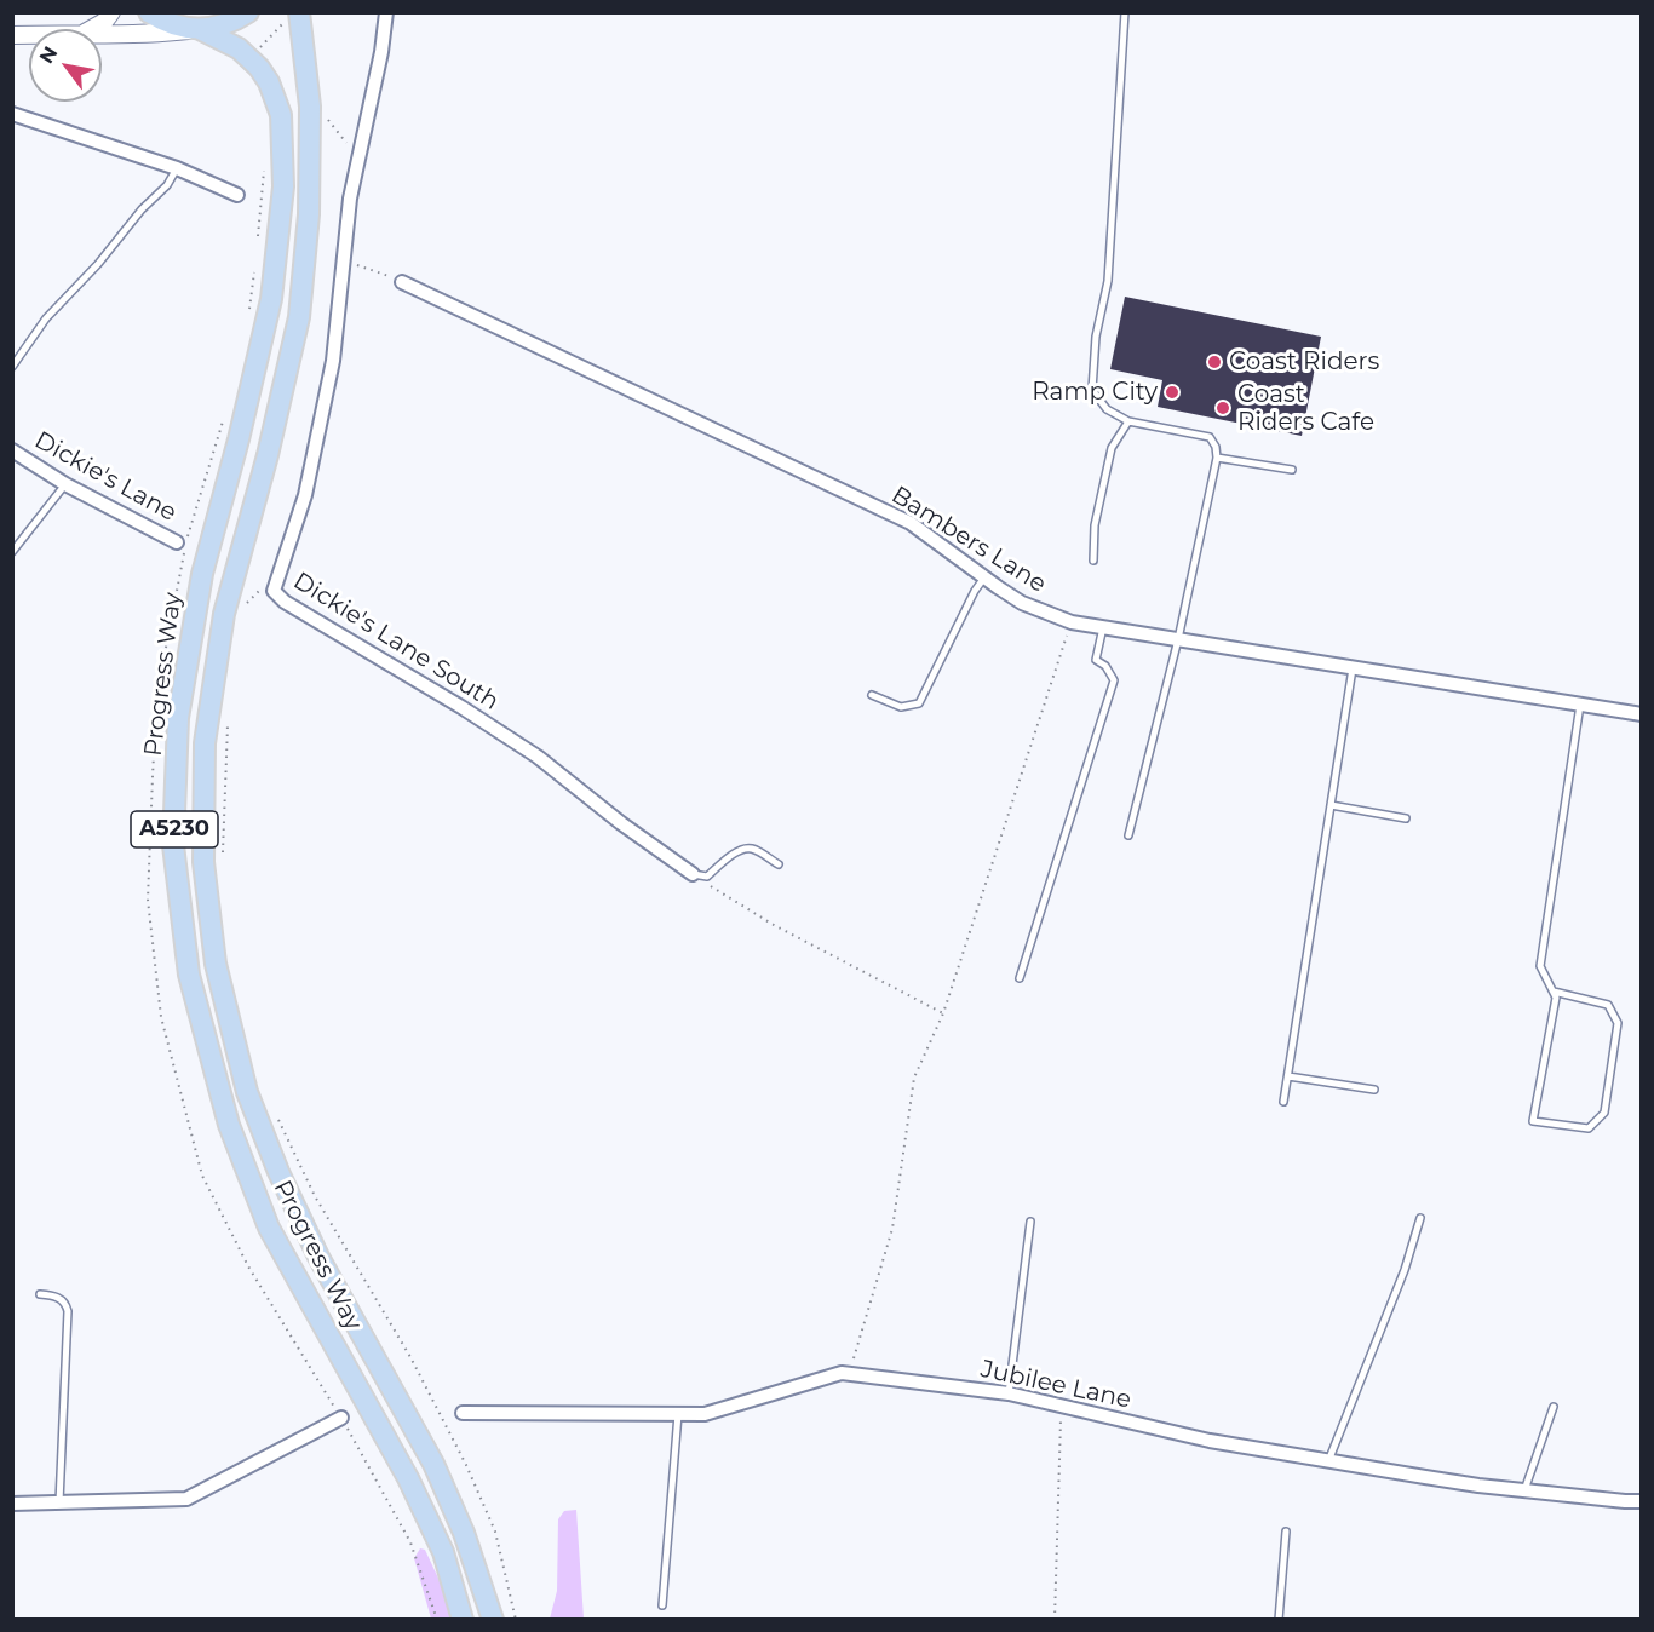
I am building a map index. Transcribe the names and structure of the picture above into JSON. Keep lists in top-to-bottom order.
{
  "streets": {
    "main road": ["Progress Way", "A5230"],
    "street": [
      "Dickie's Lane",
      "Bambers Lane",
      "Dickie's Lane South",
      "Jubilee Lane"
    ]
  },
  "crossings": [
    ["Progress Way", "A5230"]
  ],
  "places": ["Coast Riders", "Ramp City", "Coast Riders Cafe"],
  "north": "top left"
}
